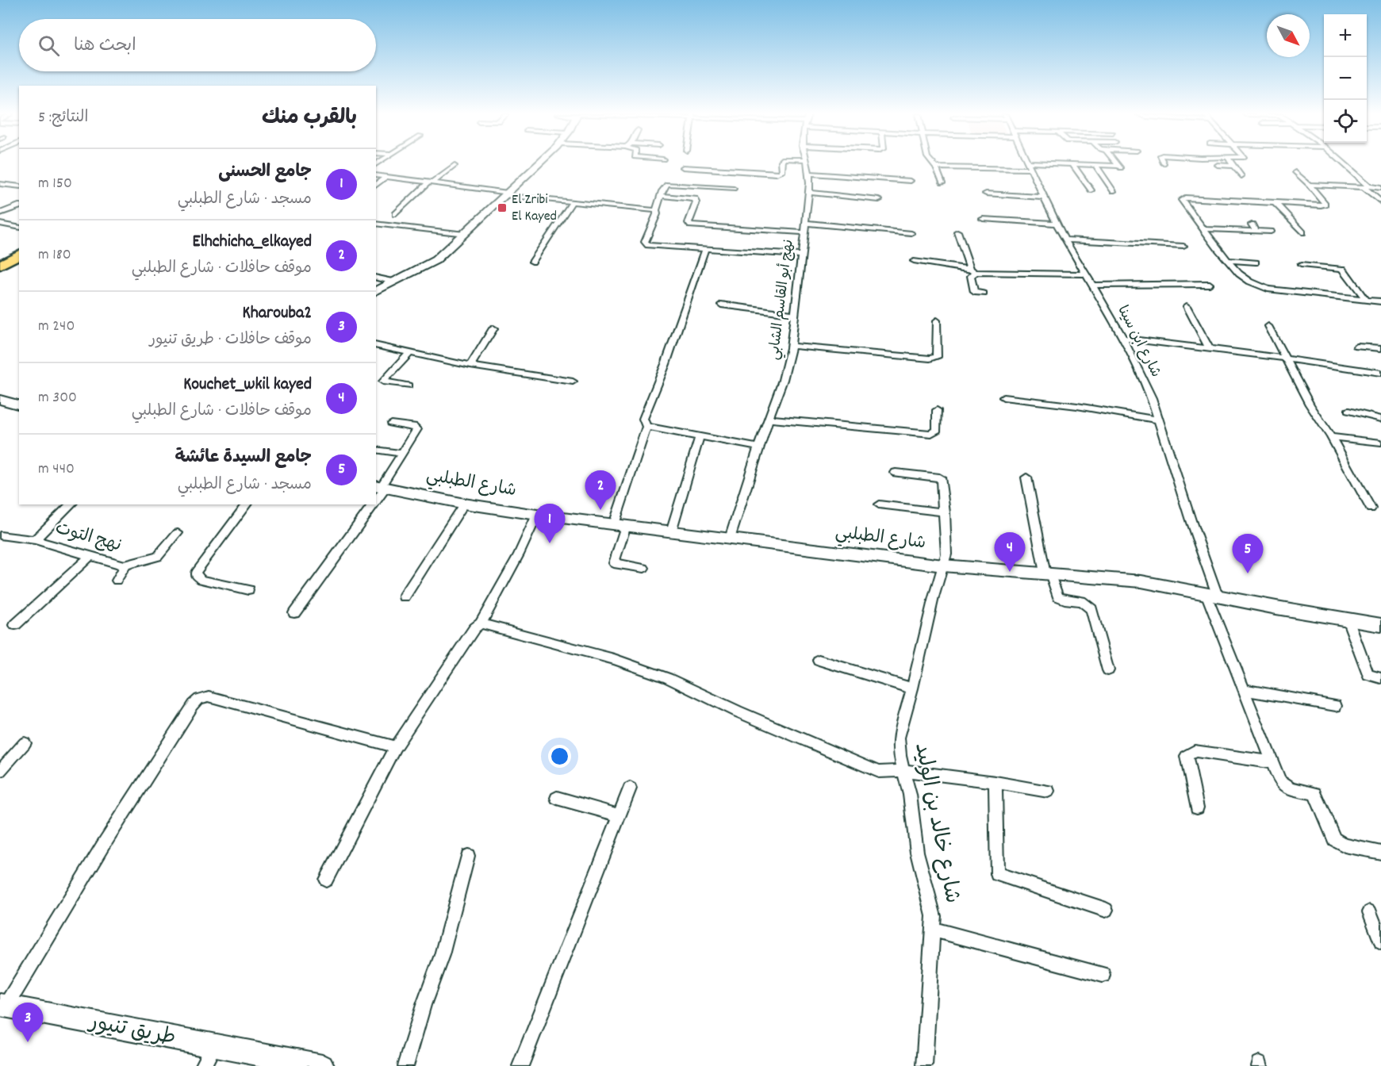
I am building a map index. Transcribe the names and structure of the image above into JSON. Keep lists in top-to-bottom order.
{
  "streets": {
    "street": [
      "نهج أبو القاسم الشابي",
      "شارع ابن سينا",
      "شارع الطبلبي",
      "نهج التوت",
      "شارع خالد بن الوليد",
      "طريق تنيور"
    ]
  },
  "crossings": [
    ["نهج أبو القاسم الشابي", "شارع الطبلبي"],
    ["شارع ابن سينا", "شارع الطبلبي"],
    ["شارع الطبلبي", "شارع خالد بن الوليد"]
  ],
  "places": {
    "transit": ["El Zribi El Kayed"]
  },
  "north": "bottom right",
  "page": {
    "map_buttons": ["+", "−"],
    "search": "ابحث هنا",
    "heading": ["بالقرب منك", "النتائج: 5"],
    "list": [
      {
        "mark": "1",
        "name": "جامع الحسنى",
        "note": "مسجد · شارع الطبلبي",
        "value": "150 m"
      },
      {
        "mark": "2",
        "name": "Elhchicha_elkayed",
        "note": "موقف حافلات · شارع الطبلبي",
        "value": "180 m"
      },
      {
        "mark": "3",
        "name": "Kharouba2",
        "note": "موقف حافلات · طريق تنيور",
        "value": "240 m"
      },
      {
        "mark": "4",
        "name": "Kouchet_wkil kayed",
        "note": "موقف حافلات · شارع الطبلبي",
        "value": "300 m"
      },
      {
        "mark": "5",
        "name": "جامع السيدة عائشة",
        "note": "مسجد · شارع الطبلبي",
        "value": "440 m"
      }
    ],
    "pins": [
      "2",
      "1",
      "4",
      "5",
      "3"
    ]
  }
}
